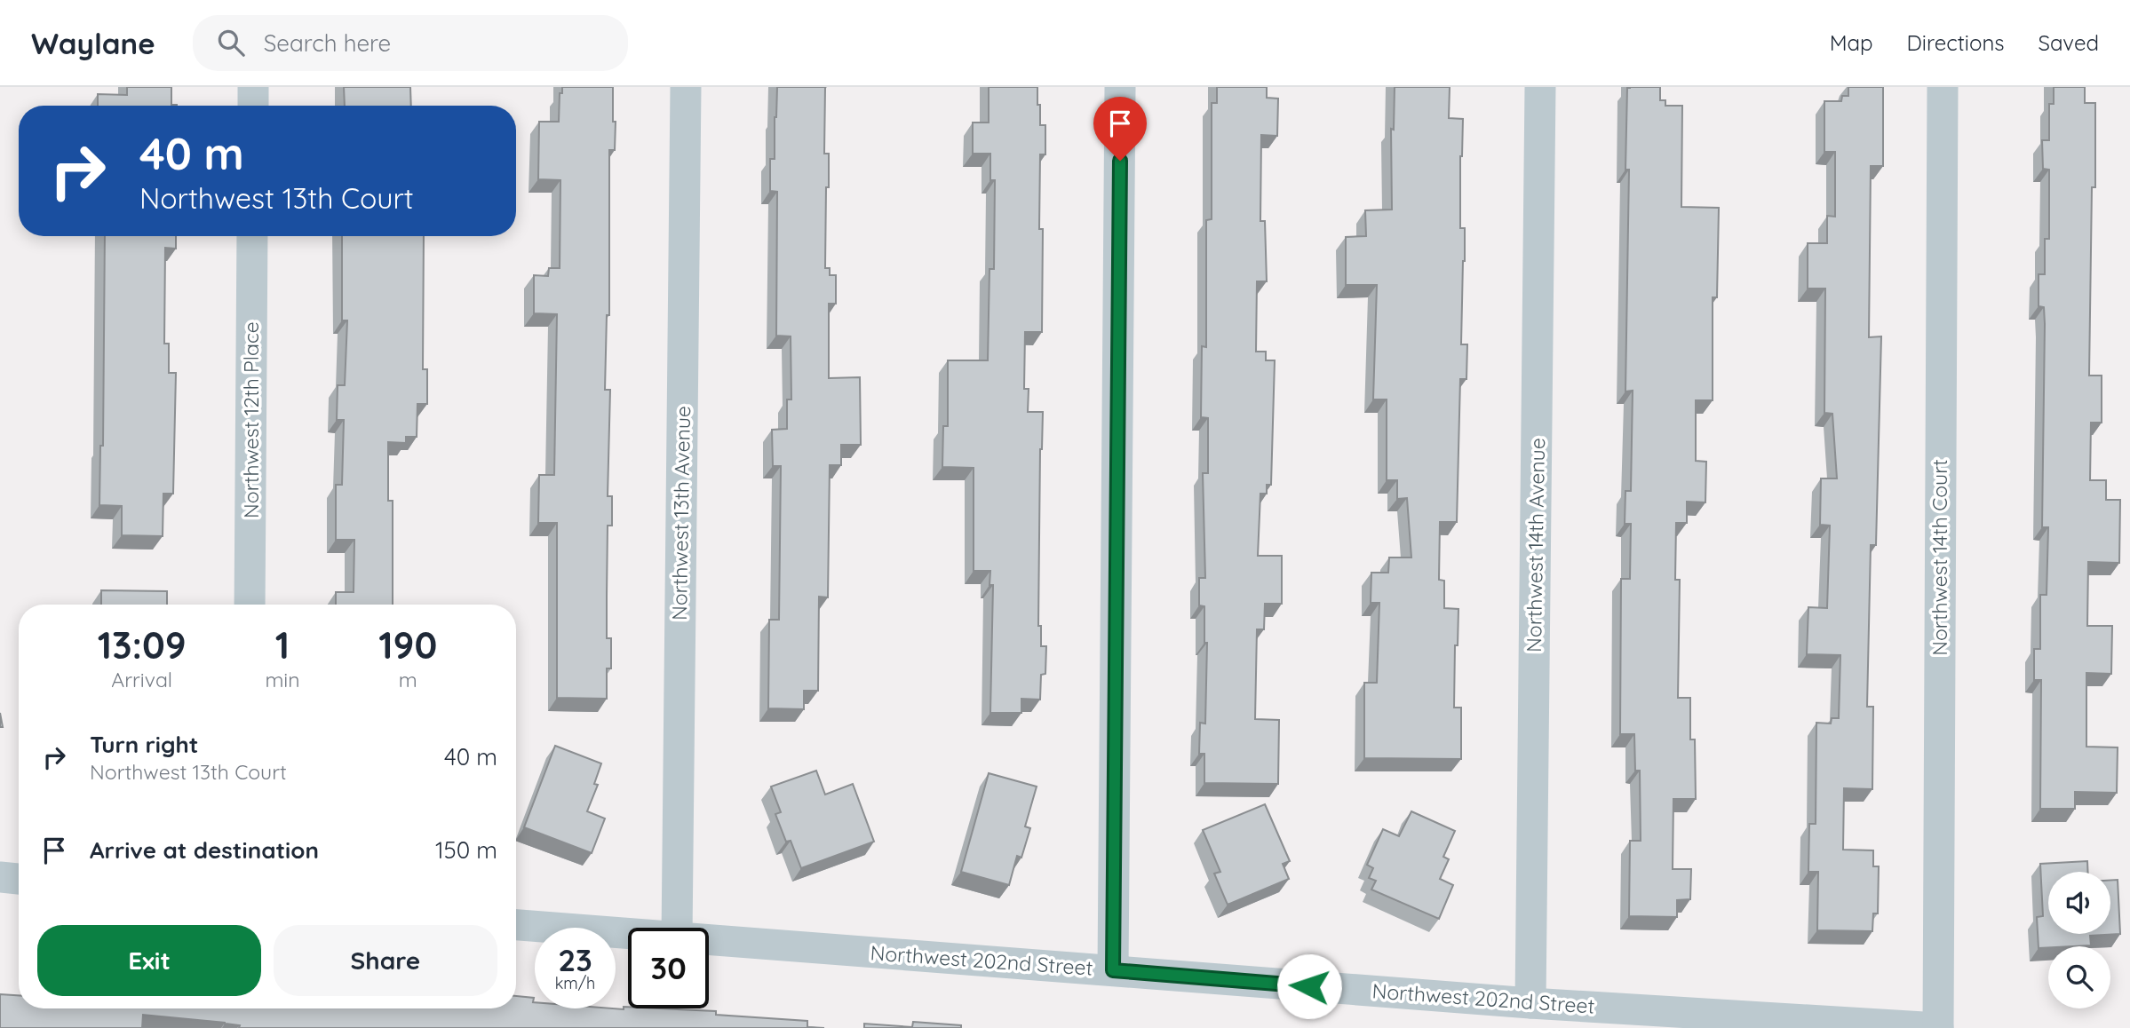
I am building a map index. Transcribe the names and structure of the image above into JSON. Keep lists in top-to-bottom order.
{
  "streets": {
    "street": [
      "Northwest 12th Place",
      "Northwest 13th Avenue",
      "Northwest 14th Avenue",
      "Northwest 14th Court",
      "Northwest 202nd Street"
    ]
  },
  "crossings": [
    ["Northwest 14th Avenue", "Northwest 202nd Street"],
    ["Northwest 14th Court", "Northwest 202nd Street"]
  ],
  "page": {
    "header": "Waylane",
    "search": "Search here",
    "nav": ["Map", "Directions", "Saved"],
    "turn": ["40 m", "Northwest 13th Court"],
    "eta": [
      "13:09",
      "Arrival",
      "1",
      "min",
      "190",
      "m"
    ],
    "list": [
      {
        "name": "Turn right",
        "note": "Northwest 13th Court",
        "value": "40 m"
      },
      {
        "name": "Arrive at destination",
        "value": "150 m"
      }
    ],
    "buttons": ["Exit", "Share"],
    "speed": "23 km/h",
    "limit": "30"
  }
}
